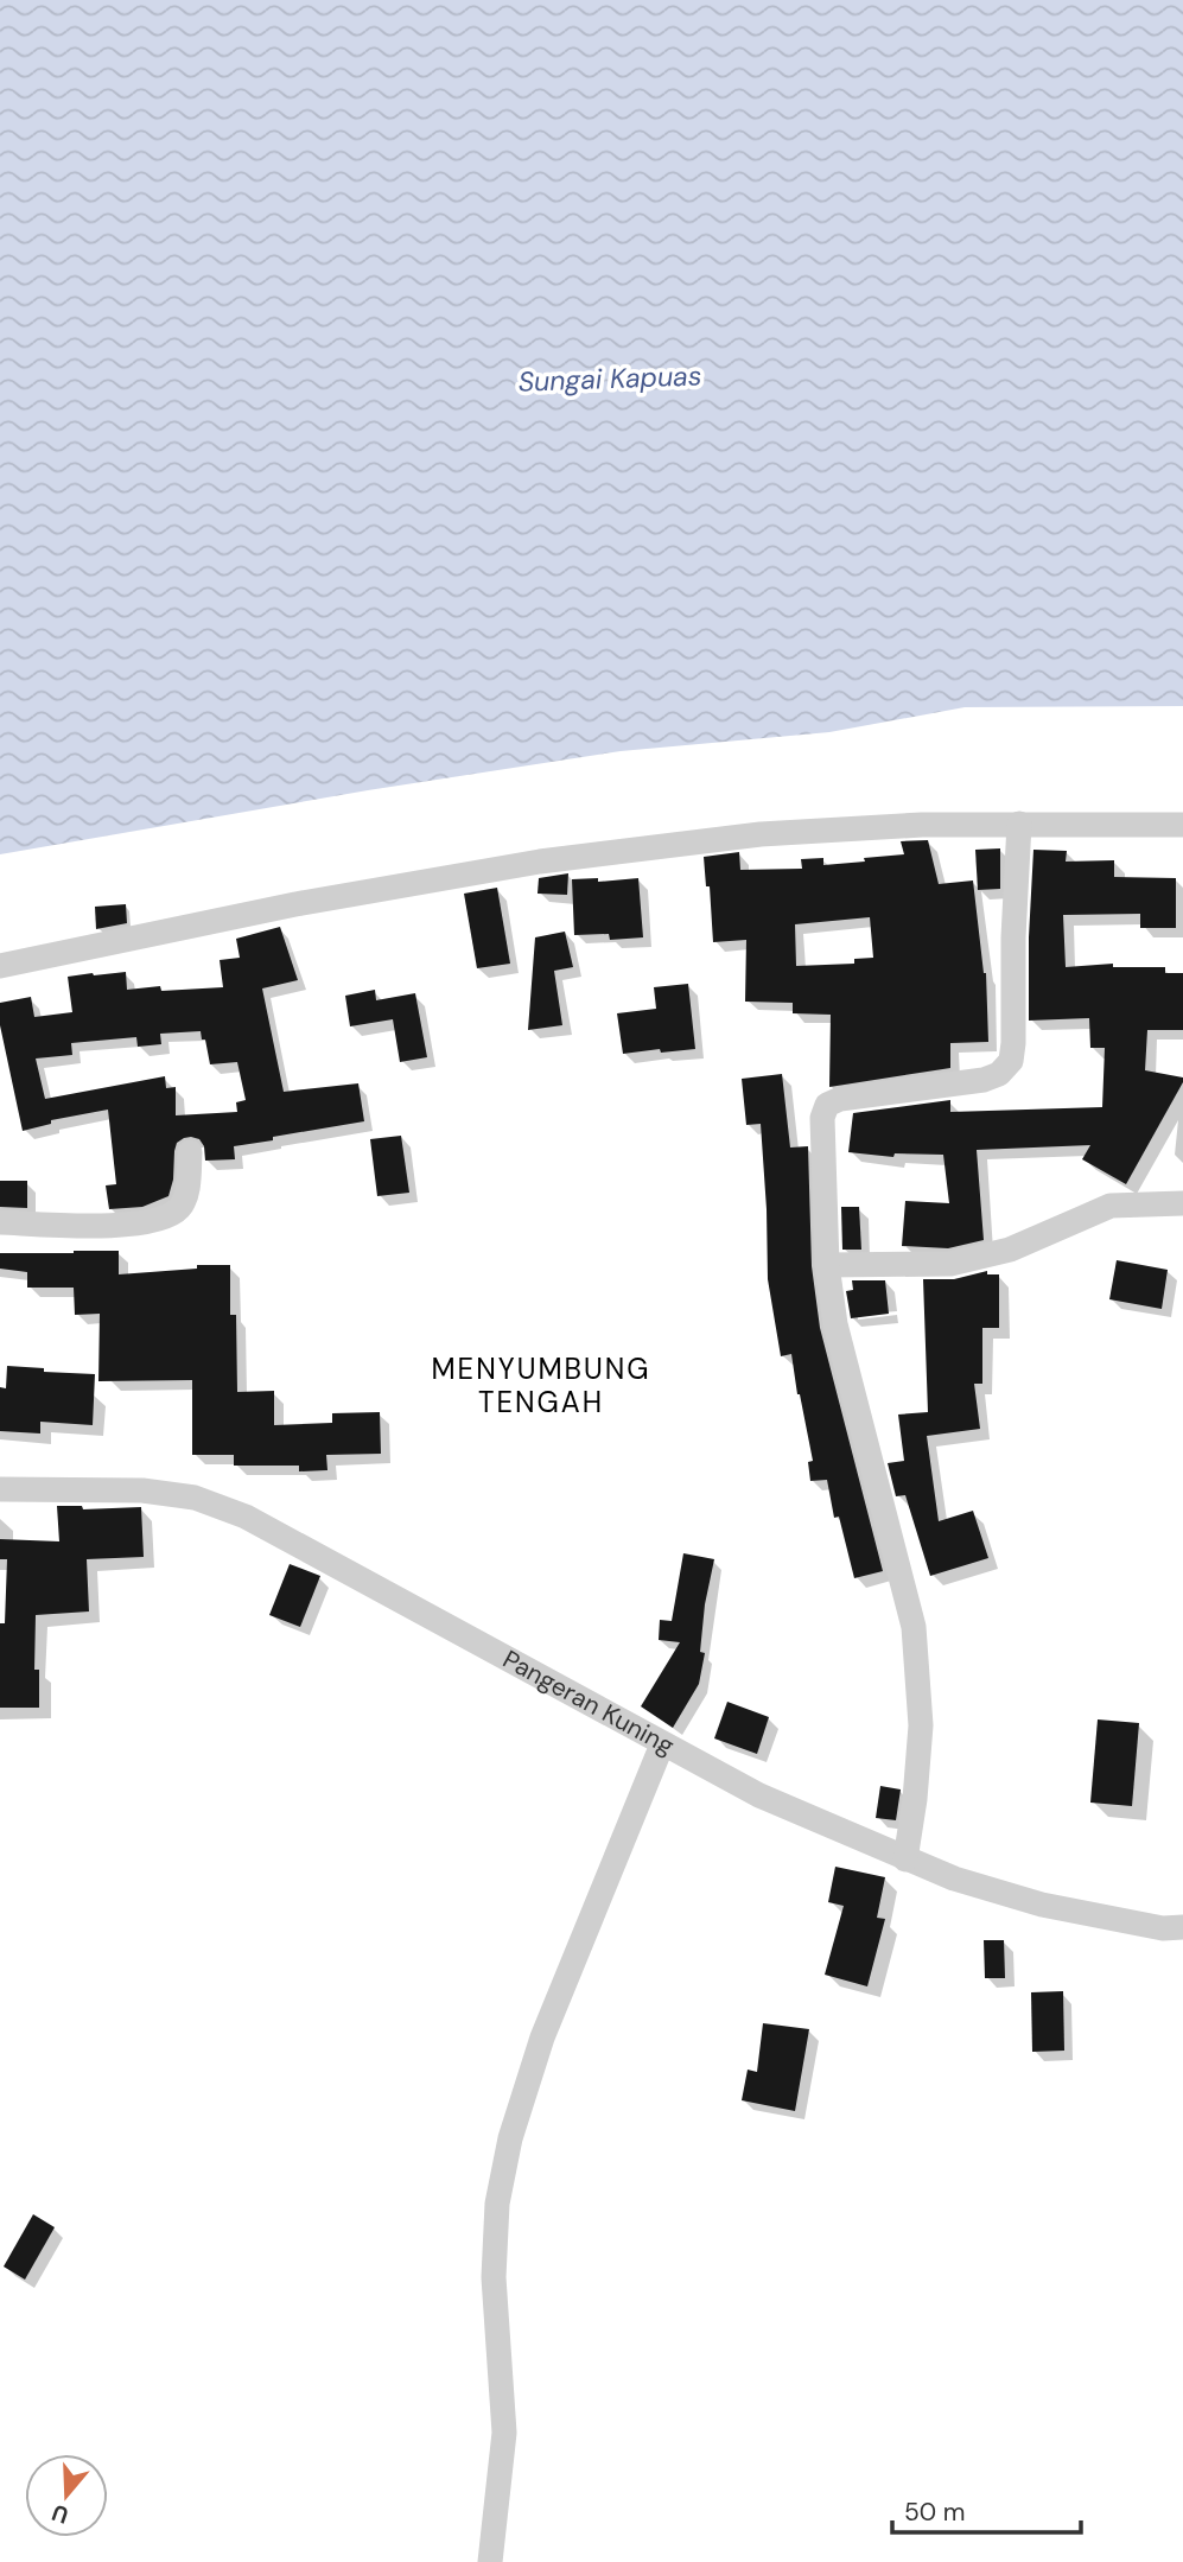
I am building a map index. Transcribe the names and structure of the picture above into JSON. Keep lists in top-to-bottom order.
{
  "streets": {
    "street": ["Pangeran Kuning"]
  },
  "districts": ["MENYUMBUNG TENGAH"],
  "water": ["Sungai Kapuas"],
  "scale_bar": "50 m",
  "north": "bottom"
}
